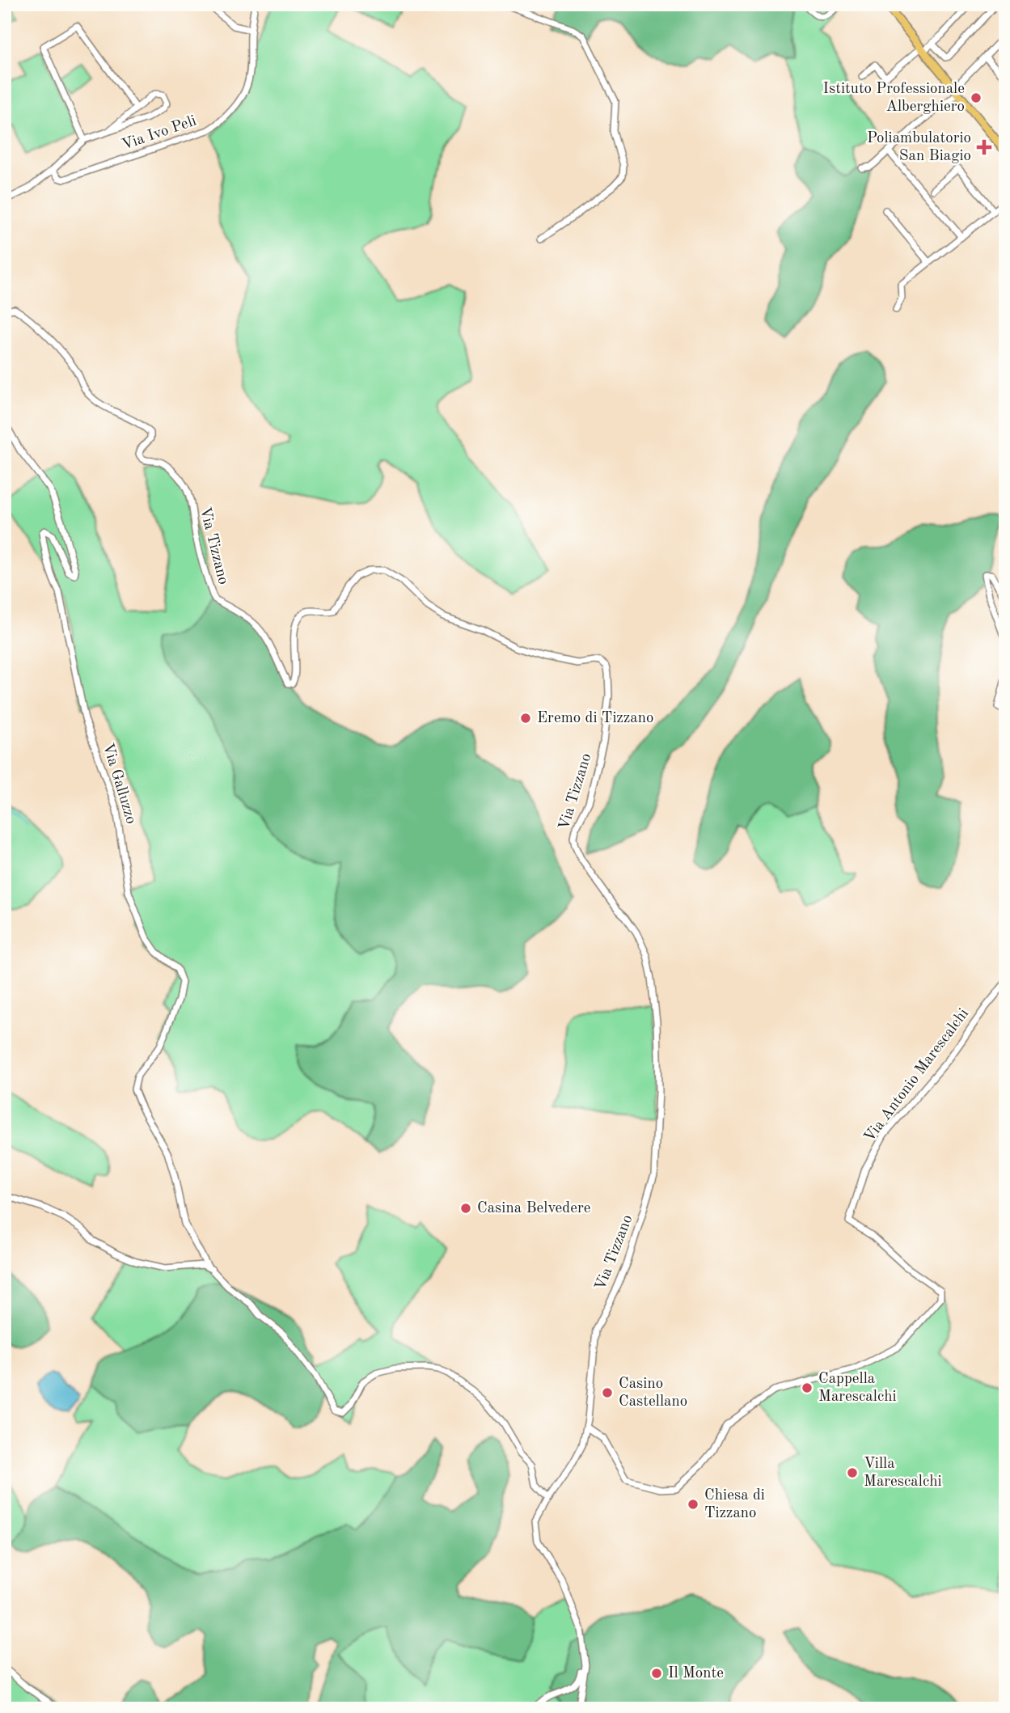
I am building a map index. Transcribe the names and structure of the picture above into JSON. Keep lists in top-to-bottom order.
{
  "streets": {
    "street": [
      "Via Ivo Peli",
      "Via Tizzano",
      "Via Galluzzo",
      "Via Antonio Marescalchi"
    ]
  },
  "crossings": [
    ["Via Tizzano", "Via Antonio Marescalchi"]
  ],
  "places": {
    "other": [
      "Istituto Professionale Alberghiero",
      "Eremo di Tizzano",
      "Casina Belvedere",
      "Cappella Marescalchi",
      "Casino Castellano",
      "Villa Marescalchi",
      "Chiesa di Tizzano",
      "Il Monte"
    ],
    "health": ["Poliambulatorio San Biagio"]
  }
}
